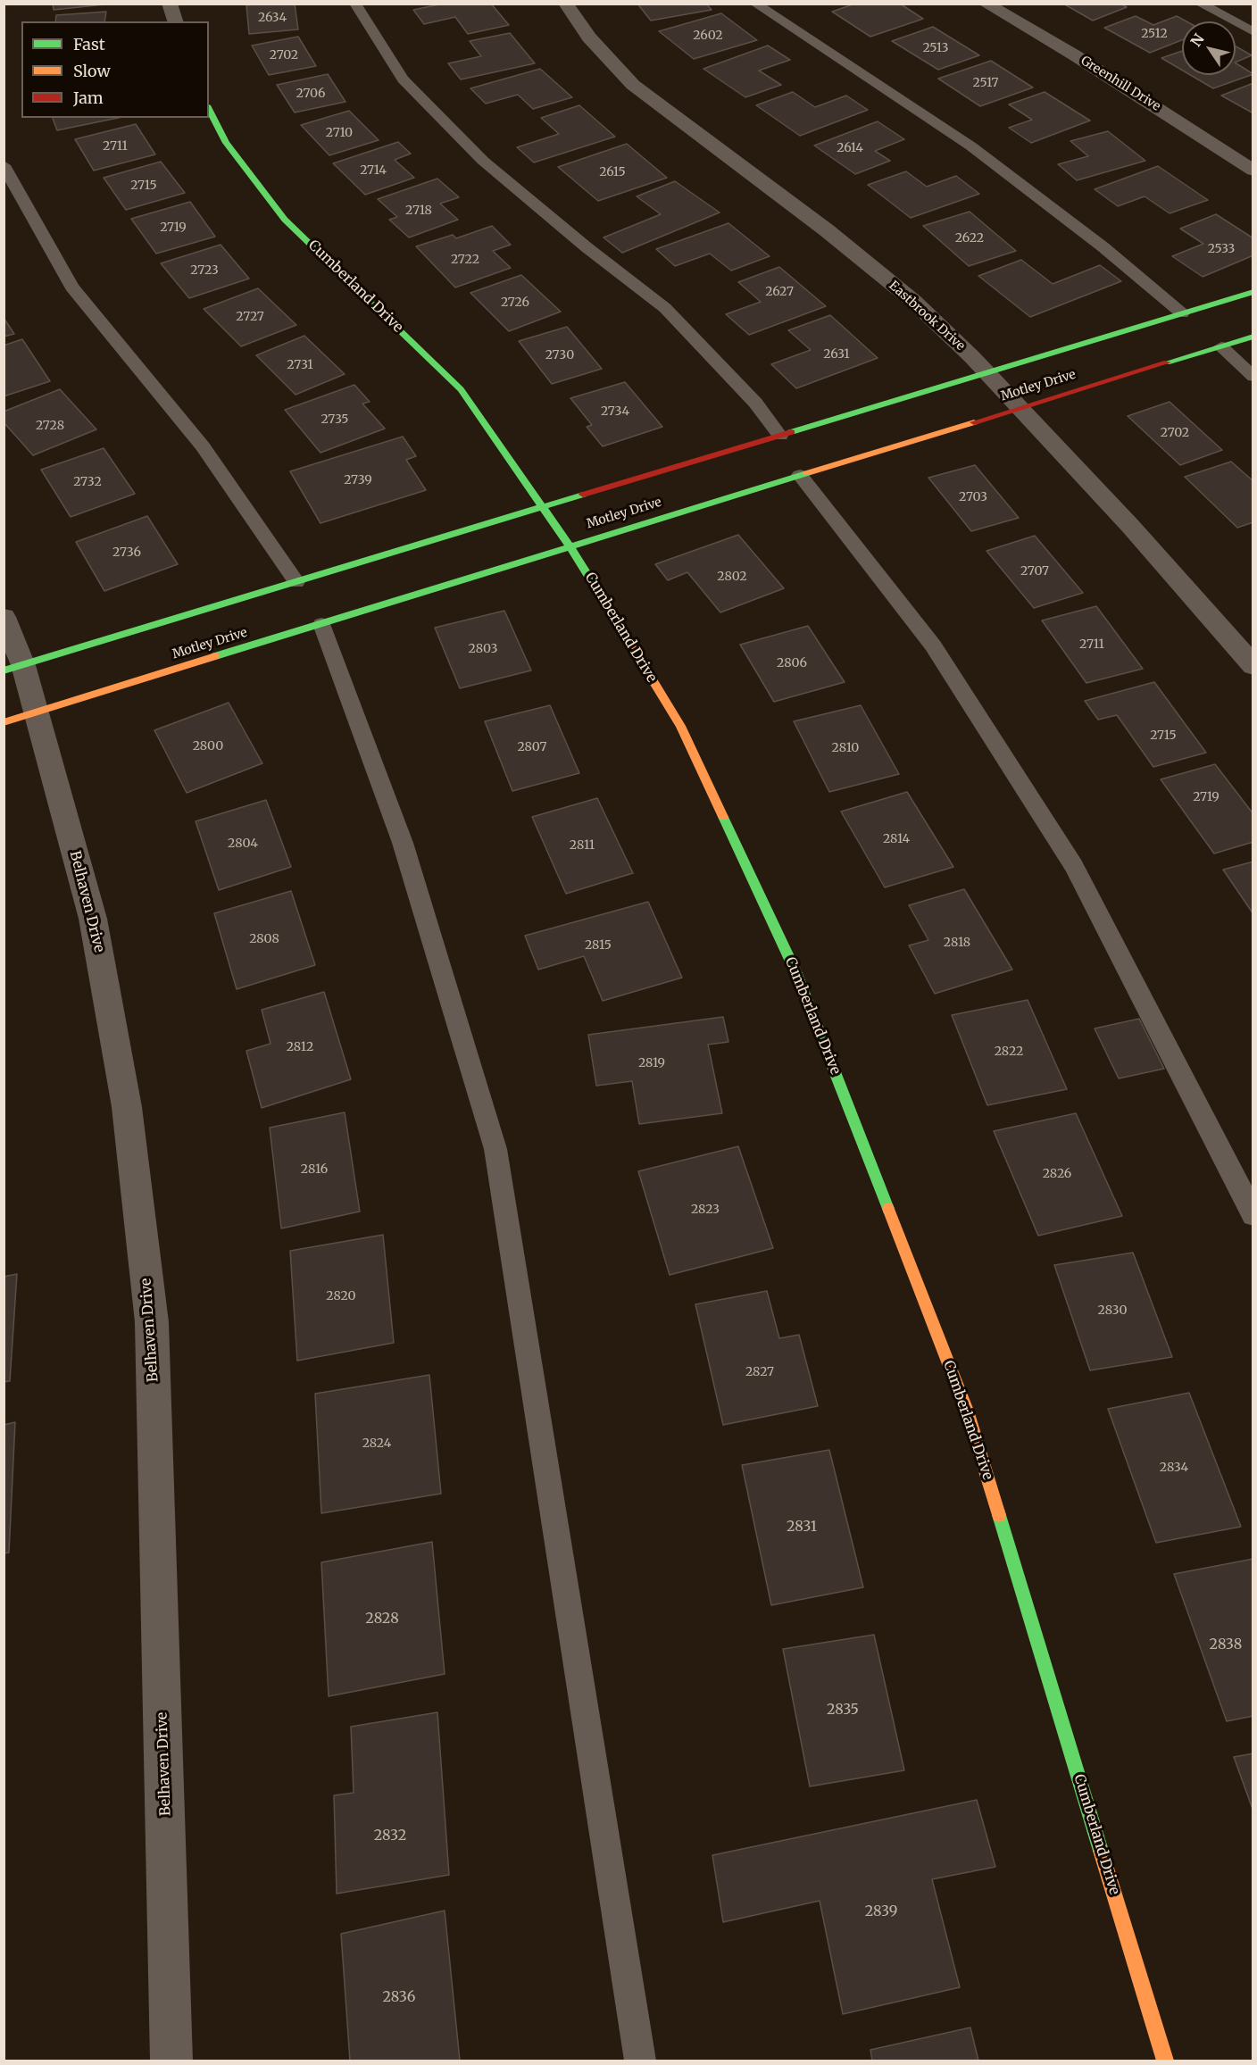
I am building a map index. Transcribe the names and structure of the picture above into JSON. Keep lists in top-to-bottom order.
{
  "streets": {
    "main road": ["Cumberland Drive", "Motley Drive"],
    "street": ["Greenhill Drive", "Eastbrook Drive", "Belhaven Drive"]
  },
  "crossings": [
    ["Cumberland Drive", "Motley Drive"],
    ["Eastbrook Drive", "Motley Drive"],
    ["Motley Drive", "Belhaven Drive"]
  ],
  "house_numbers": [
    "2634",
    "2512",
    "2602",
    "2513",
    "2702",
    "2517",
    "2706",
    "2710",
    "2711",
    "2614",
    "2714",
    "2615",
    "2715",
    "2718",
    "2719",
    "2622",
    "2533",
    "2722",
    "2723",
    "2627",
    "2726",
    "2727",
    "2631",
    "2730",
    "2731",
    "2734",
    "2735",
    "2728",
    "2702",
    "2739",
    "2732",
    "2703",
    "2736",
    "2707",
    "2802",
    "2711",
    "2803",
    "2806",
    "2715",
    "2800",
    "2807",
    "2810",
    "2719",
    "2814",
    "2804",
    "2811",
    "2808",
    "2818",
    "2815",
    "2812",
    "2822",
    "2819",
    "2816",
    "2826",
    "2823",
    "2820",
    "2830",
    "2827",
    "2824",
    "2834",
    "2831",
    "2828",
    "2838",
    "2835",
    "2832",
    "2839",
    "2836"
  ],
  "legend": ["Fast", "Slow", "Jam"],
  "north": "top left"
}
